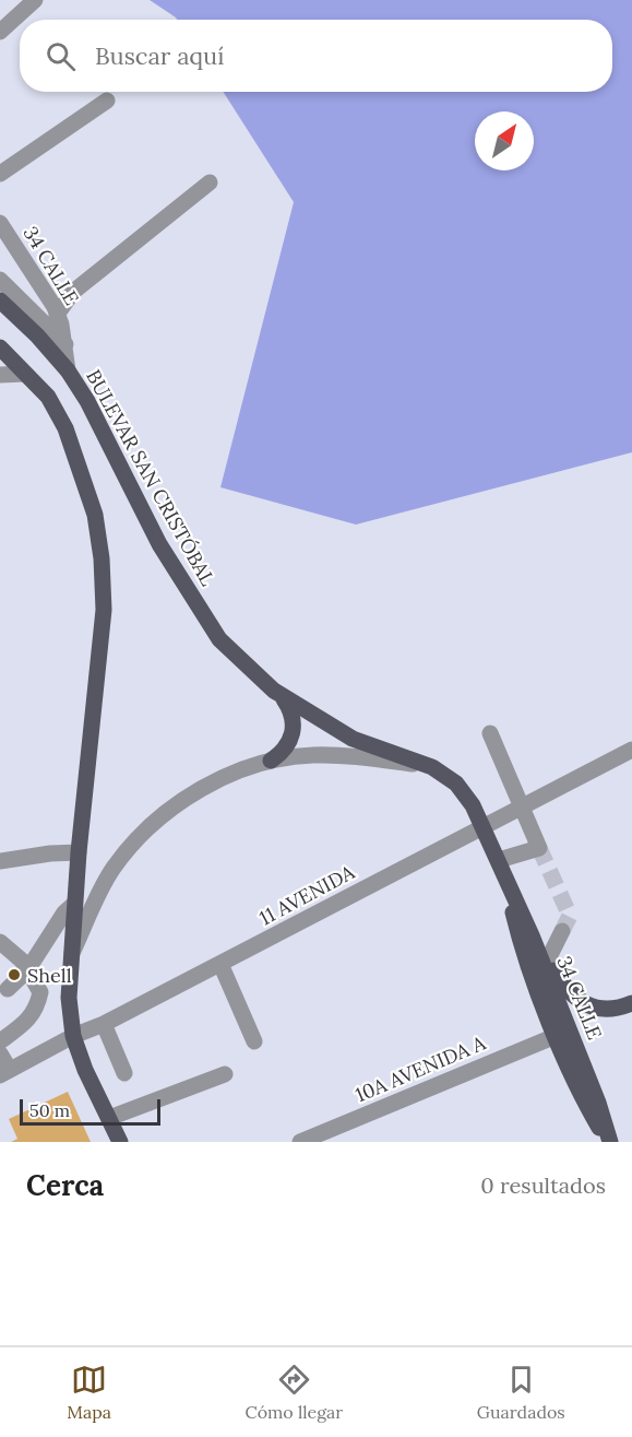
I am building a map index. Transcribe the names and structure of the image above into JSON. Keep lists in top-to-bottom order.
{
  "streets": {
    "main road": ["34 CALLE", "BULEVAR SAN CRISTÓBAL"],
    "street": ["11 AVENIDA", "10A AVENIDA A"]
  },
  "crossings": [
    ["34 CALLE", "BULEVAR SAN CRISTÓBAL"],
    ["34 CALLE", "11 AVENIDA"],
    ["34 CALLE", "10A AVENIDA A"],
    ["BULEVAR SAN CRISTÓBAL", "11 AVENIDA"]
  ],
  "places": ["Shell"],
  "scale_bar": "50 m",
  "north": "top right",
  "page": {
    "search": "Buscar aquí",
    "scale": "50 m",
    "heading": ["Cerca", "0 resultados"],
    "nav": ["Mapa", "Cómo llegar", "Guardados"]
  }
}
